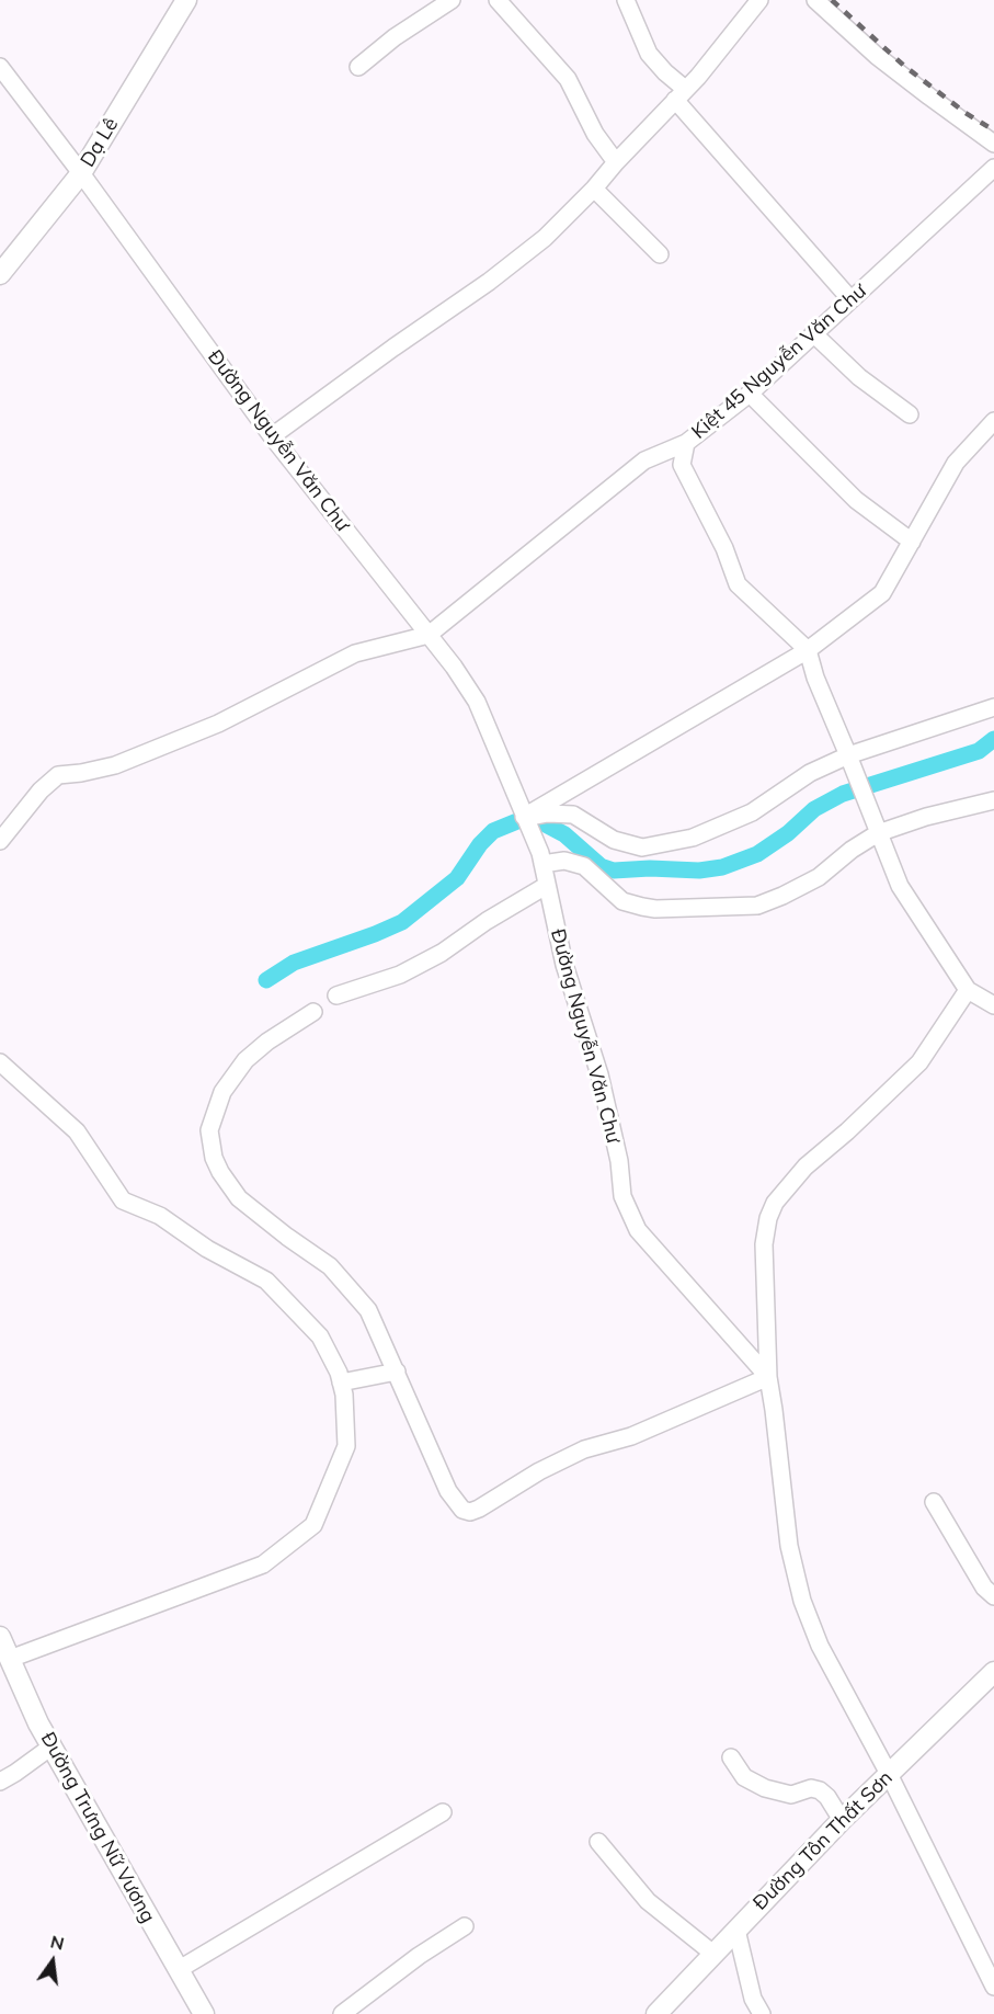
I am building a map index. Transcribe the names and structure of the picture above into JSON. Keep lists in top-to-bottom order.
{
  "streets": {
    "street": [
      "Dạ Lê",
      "Kiệt 45 Nguyễn Văn Chư",
      "Đường Nguyễn Văn Chư",
      "Đường Trưng Nữ Vương",
      "Đường Tôn Thất Sơn"
    ]
  },
  "crossings": [
    ["Dạ Lê", "Đường Nguyễn Văn Chư"],
    ["Kiệt 45 Nguyễn Văn Chư", "Đường Nguyễn Văn Chư"]
  ],
  "north": "top"
}
